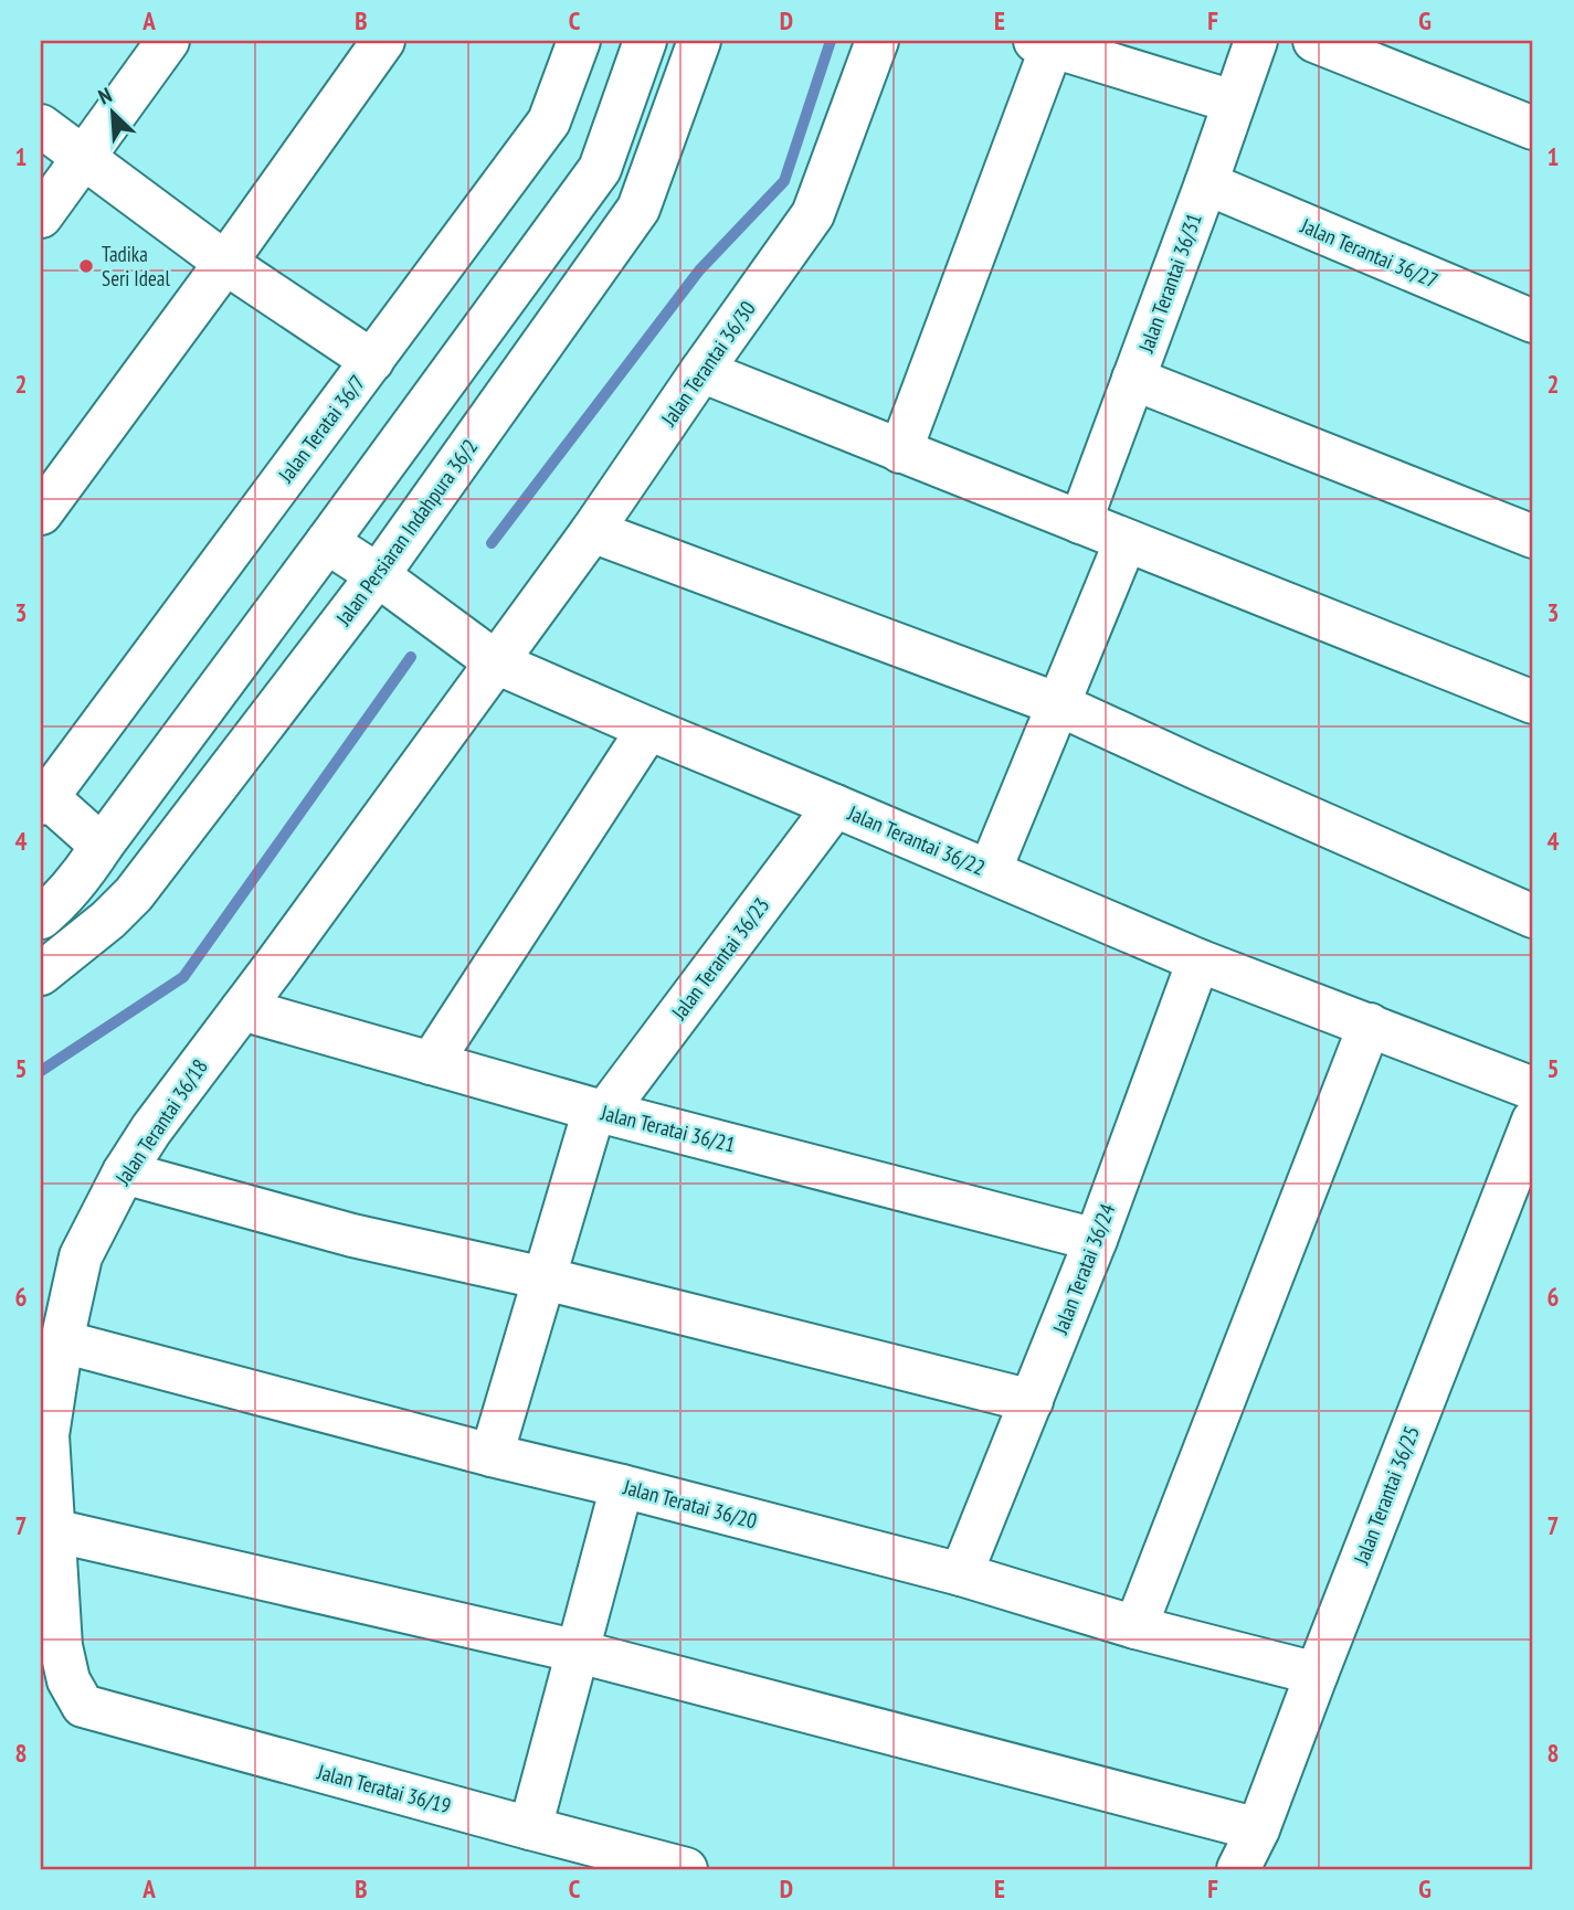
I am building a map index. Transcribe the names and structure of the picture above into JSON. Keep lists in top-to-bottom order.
{
  "streets": {
    "street": [
      "Jalan Terantai 36/27",
      "Jalan Terantai 36/31",
      "Jalan Terantai 36/30",
      "Jalan Teratai 36/7",
      "Jalan Persiaran Indahpura 36/2",
      "Jalan Terantai 36/22",
      "Jalan Terantai 36/23",
      "Jalan Terantai 36/18",
      "Jalan Teratai 36/21",
      "Jalan Teratai 36/24",
      "Jalan Terantai 36/25",
      "Jalan Teratai 36/20",
      "Jalan Teratai 36/19"
    ]
  },
  "crossings": [
    ["Jalan Terantai 36/27", "Jalan Terantai 36/31"],
    ["Jalan Terantai 36/30", "Jalan Terantai 36/22"],
    ["Jalan Terantai 36/30", "Jalan Terantai 36/18"],
    ["Jalan Persiaran Indahpura 36/2", "Jalan Terantai 36/22"],
    ["Jalan Terantai 36/22", "Jalan Terantai 36/23"],
    ["Jalan Terantai 36/22", "Jalan Terantai 36/18"],
    ["Jalan Terantai 36/22", "Jalan Teratai 36/24"],
    ["Jalan Terantai 36/23", "Jalan Teratai 36/21"],
    ["Jalan Terantai 36/18", "Jalan Teratai 36/21"],
    ["Jalan Terantai 36/18", "Jalan Teratai 36/20"],
    ["Jalan Terantai 36/18", "Jalan Teratai 36/19"],
    ["Jalan Teratai 36/21", "Jalan Teratai 36/24"],
    ["Jalan Teratai 36/24", "Jalan Teratai 36/20"],
    ["Jalan Terantai 36/25", "Jalan Teratai 36/20"]
  ],
  "places": ["Tadika Seri Ideal"],
  "north": "top left",
  "grid": {
    "columns": [
      "A",
      "B",
      "C",
      "D",
      "E",
      "F",
      "G"
    ],
    "rows": [
      "1",
      "2",
      "3",
      "4",
      "5",
      "6",
      "7",
      "8"
    ]
  }
}
